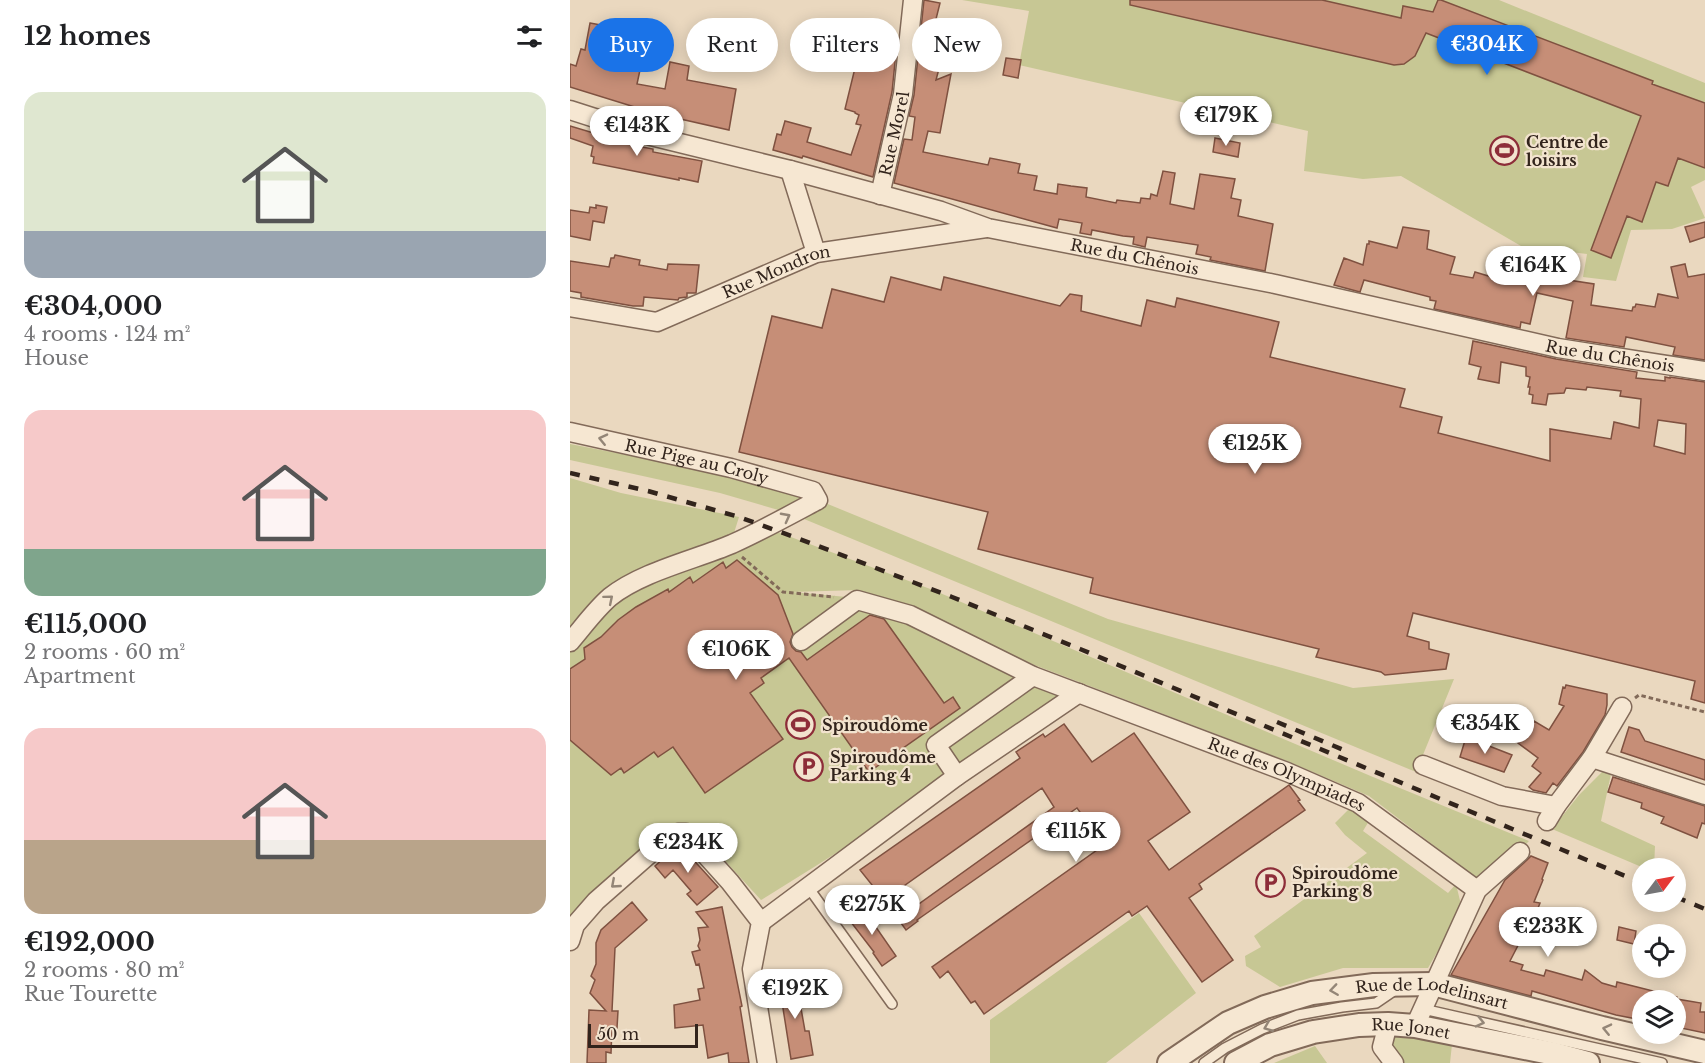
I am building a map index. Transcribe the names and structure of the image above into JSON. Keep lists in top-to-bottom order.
{
  "streets": {
    "street": [
      "Rue Morel",
      "Rue du Chênois",
      "Rue Mondron",
      "Rue Pige au Croly",
      "Rue des Olympiades",
      "Rue de Lodelinsart",
      "Rue Jonet"
    ]
  },
  "crossings": [
    ["Rue Morel", "Rue du Chênois"],
    ["Rue du Chênois", "Rue Mondron"],
    ["Rue de Lodelinsart", "Rue Jonet"]
  ],
  "places": {
    "sports": ["Centre de loisirs", "Spiroudôme"],
    "parking": ["Spiroudôme Parking 4", "Spiroudôme Parking 8"]
  },
  "scale_bar": "50 m",
  "north": "top right",
  "page": {
    "heading": "12 homes",
    "chip": [
      "Buy",
      "Rent",
      "Filters",
      "New"
    ],
    "price": [
      "€304K",
      "€179K",
      "€143K",
      "€164K",
      "€125K",
      "€106K",
      "€354K",
      "€115K",
      "€234K",
      "€275K",
      "€233K",
      "€192K"
    ],
    "list": [
      {
        "name": "€304,000",
        "note": "4 rooms · 124 m² · House"
      },
      {
        "name": "€115,000",
        "note": "2 rooms · 60 m² · Apartment"
      },
      {
        "name": "€192,000",
        "note": "2 rooms · 80 m² · Rue Tourette"
      }
    ],
    "scale": "50 m"
  }
}
